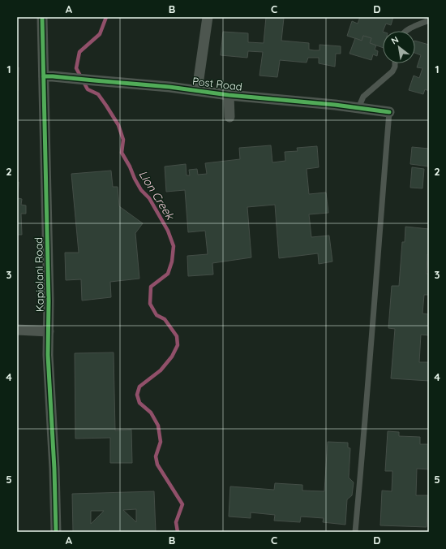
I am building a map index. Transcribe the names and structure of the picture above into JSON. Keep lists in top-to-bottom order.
{
  "streets": {
    "street": ["Post Road", "Kapiolani Road"]
  },
  "crossings": [
    ["Post Road", "Kapiolani Road"]
  ],
  "water": ["Lion Creek"],
  "north": "top left",
  "grid": {
    "columns": [
      "A",
      "B",
      "C",
      "D"
    ],
    "rows": [
      "1",
      "2",
      "3",
      "4",
      "5"
    ]
  }
}
